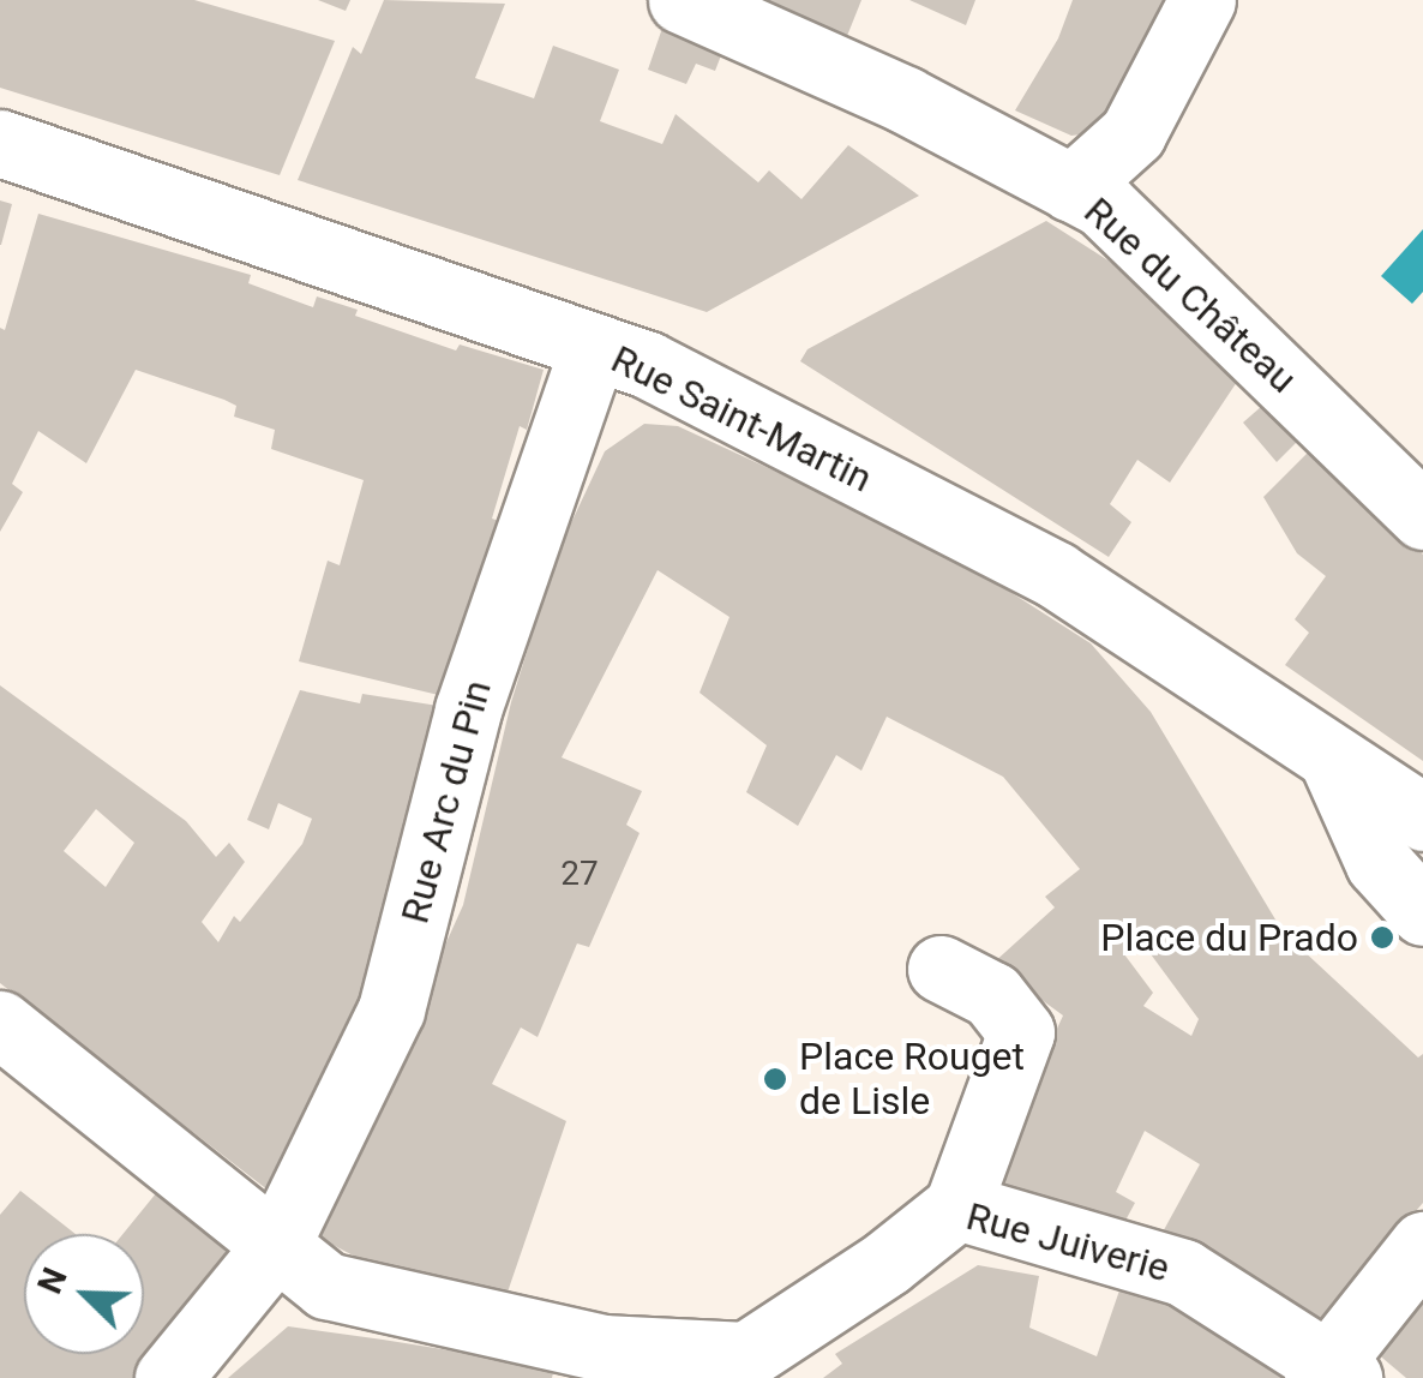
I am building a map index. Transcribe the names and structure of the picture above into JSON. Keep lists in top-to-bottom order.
{
  "streets": {
    "street": [
      "Rue du Château",
      "Rue Saint-Martin",
      "Rue Arc du Pin",
      "Rue Juiverie"
    ]
  },
  "crossings": [
    ["Rue Saint-Martin", "Rue Arc du Pin"],
    ["Rue Arc du Pin", "Rue Juiverie"]
  ],
  "places": ["Place du Prado", "Place Rouget de Lisle"],
  "house_numbers": ["27"],
  "north": "top left"
}
